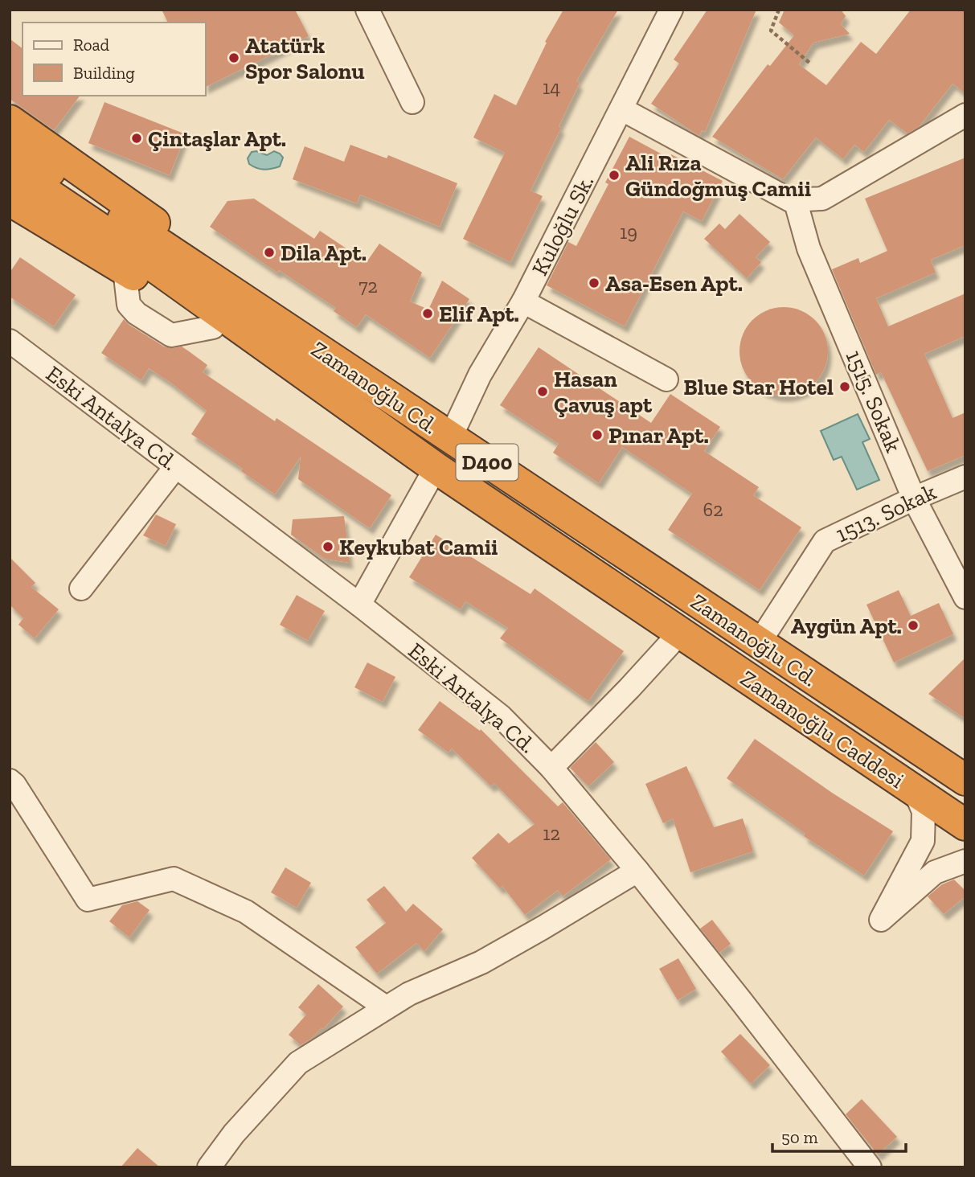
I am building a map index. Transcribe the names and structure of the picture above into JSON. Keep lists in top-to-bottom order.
{
  "streets": {
    "highway": ["Zamanoğlu Cd.", "D400", "Zamanoğlu Caddesi"],
    "street": [
      "Kuloğlu Sk.",
      "1515. Sokak",
      "Eski Antalya Cd.",
      "1513. Sokak"
    ]
  },
  "crossings": [
    ["Kuloğlu Sk.", "Zamanoğlu Cd."],
    ["Zamanoğlu Cd.", "1513. Sokak"],
    ["Zamanoğlu Cd.", "Zamanoğlu Caddesi"],
    ["1515. Sokak", "1513. Sokak"]
  ],
  "places": [
    "Atatürk Spor Salonu",
    "Çintaşlar Apt.",
    "Ali Rıza Gündoğmuş Camii",
    "Dila Apt.",
    "Asa-Esen Apt.",
    "Elif Apt.",
    "Blue Star Hotel",
    "Hasan Çavuş apt",
    "Pınar Apt.",
    "Keykubat Camii",
    "Aygün Apt."
  ],
  "house_numbers": [
    "14",
    "19",
    "72",
    "62",
    "12"
  ],
  "legend": ["Road", "Building"],
  "scale_bar": "50 m"
}
